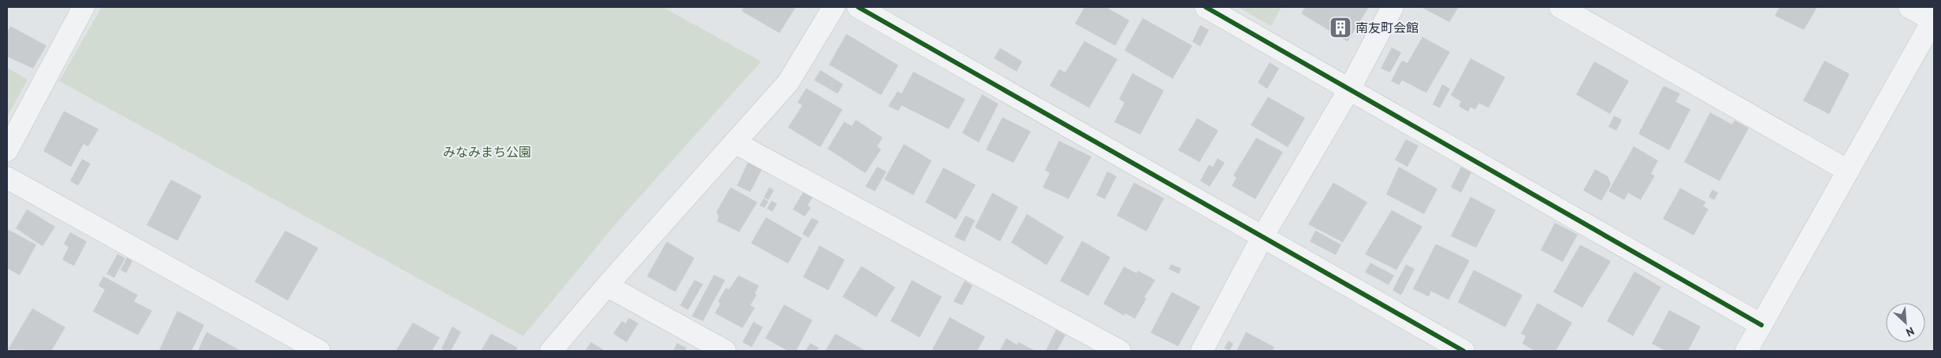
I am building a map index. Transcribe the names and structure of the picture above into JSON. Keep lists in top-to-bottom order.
{
  "parks": ["みなみまち公園"],
  "places": {
    "building": ["南友町会館"]
  },
  "north": "bottom right"
}
